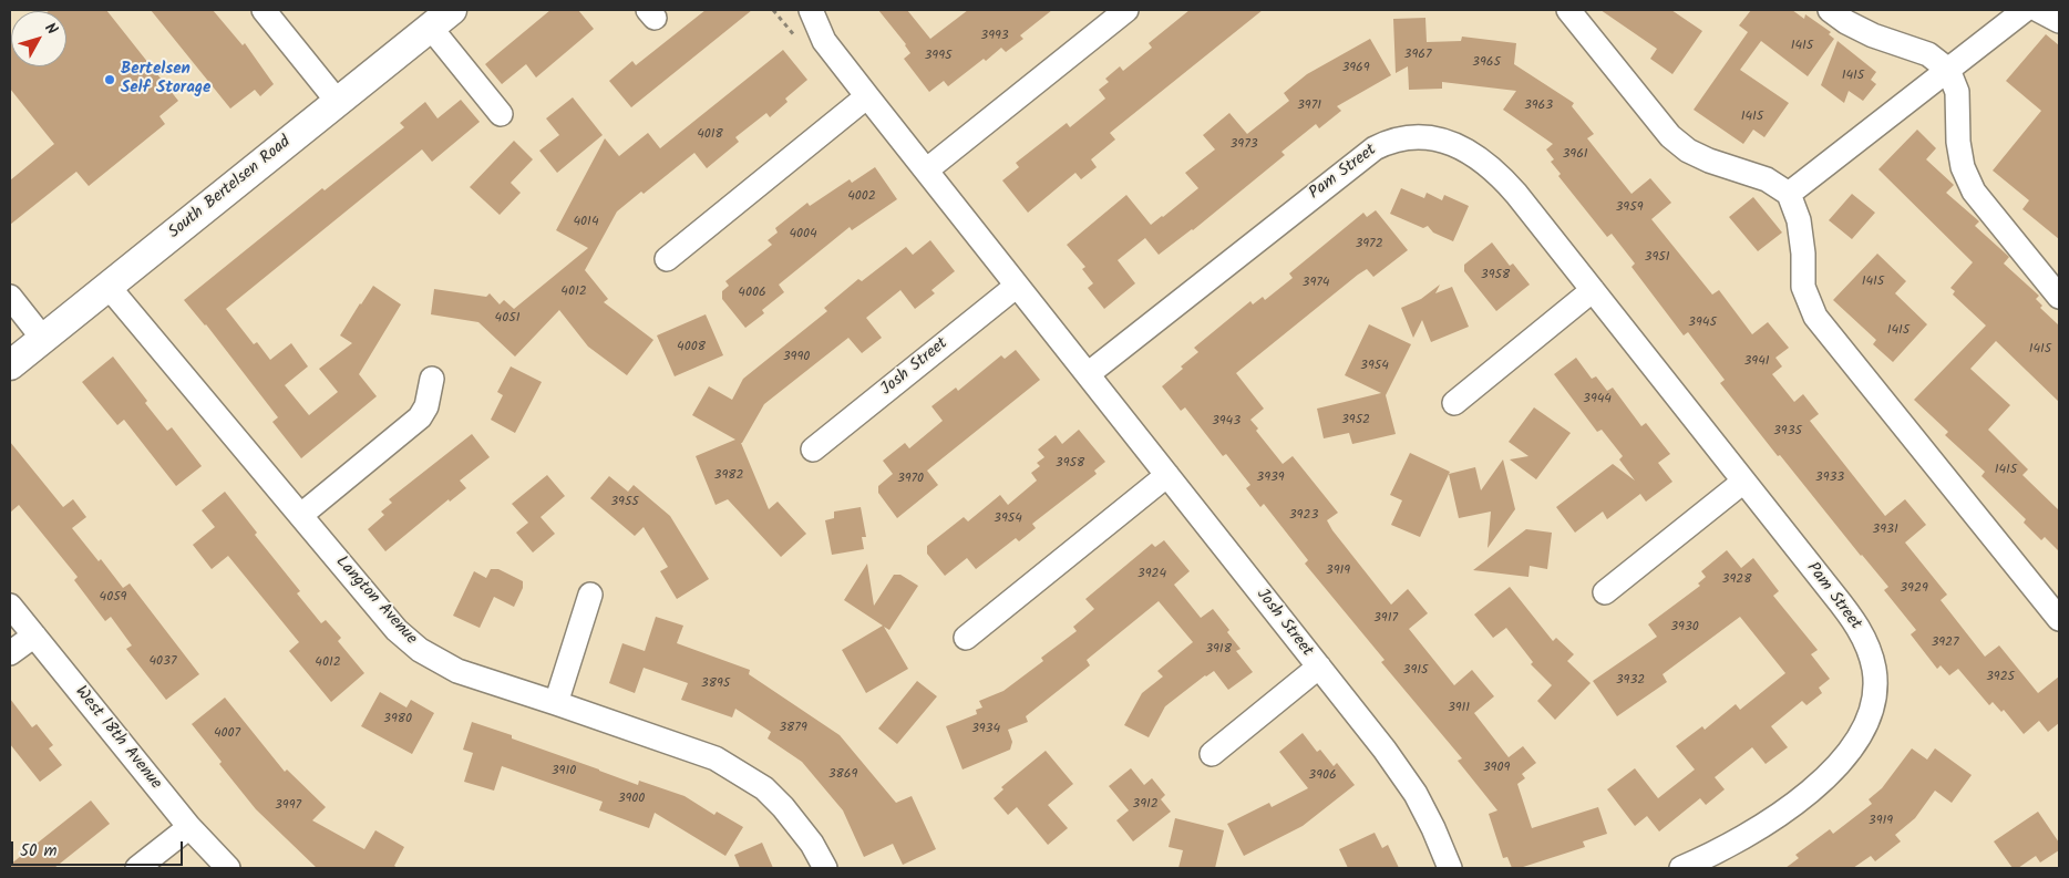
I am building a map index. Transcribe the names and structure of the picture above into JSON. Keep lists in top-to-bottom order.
{
  "streets": {
    "main road": ["South Bertelsen Road"],
    "street": [
      "Pam Street",
      "Josh Street",
      "Langton Avenue",
      "West 18th Avenue"
    ]
  },
  "crossings": [
    ["Pam Street", "Josh Street"],
    ["South Bertelsen Road", "Langton Avenue"]
  ],
  "places": ["Bertelsen Self Storage"],
  "house_numbers": [
    "3993",
    "1415",
    "3967",
    "3995",
    "3965",
    "3969",
    "1415",
    "3971",
    "3963",
    "1415",
    "4018",
    "3973",
    "3961",
    "4002",
    "3959",
    "4014",
    "4004",
    "3972",
    "3951",
    "3958",
    "1415",
    "3974",
    "4012",
    "4006",
    "4051",
    "3945",
    "1415",
    "4008",
    "1415",
    "3990",
    "3941",
    "3954",
    "3944",
    "3952",
    "3943",
    "3935",
    "3958",
    "1415",
    "3982",
    "3939",
    "3933",
    "3970",
    "3955",
    "3923",
    "3954",
    "3931",
    "3919",
    "3924",
    "3928",
    "3929",
    "4059",
    "3917",
    "3930",
    "3927",
    "3918",
    "4037",
    "4012",
    "3915",
    "3925",
    "3932",
    "3895",
    "3911",
    "3980",
    "3879",
    "3934",
    "4007",
    "3909",
    "3910",
    "3869",
    "3906",
    "3900",
    "3912",
    "3997",
    "3919"
  ],
  "scale_bar": "50 m",
  "north": "top right"
}
